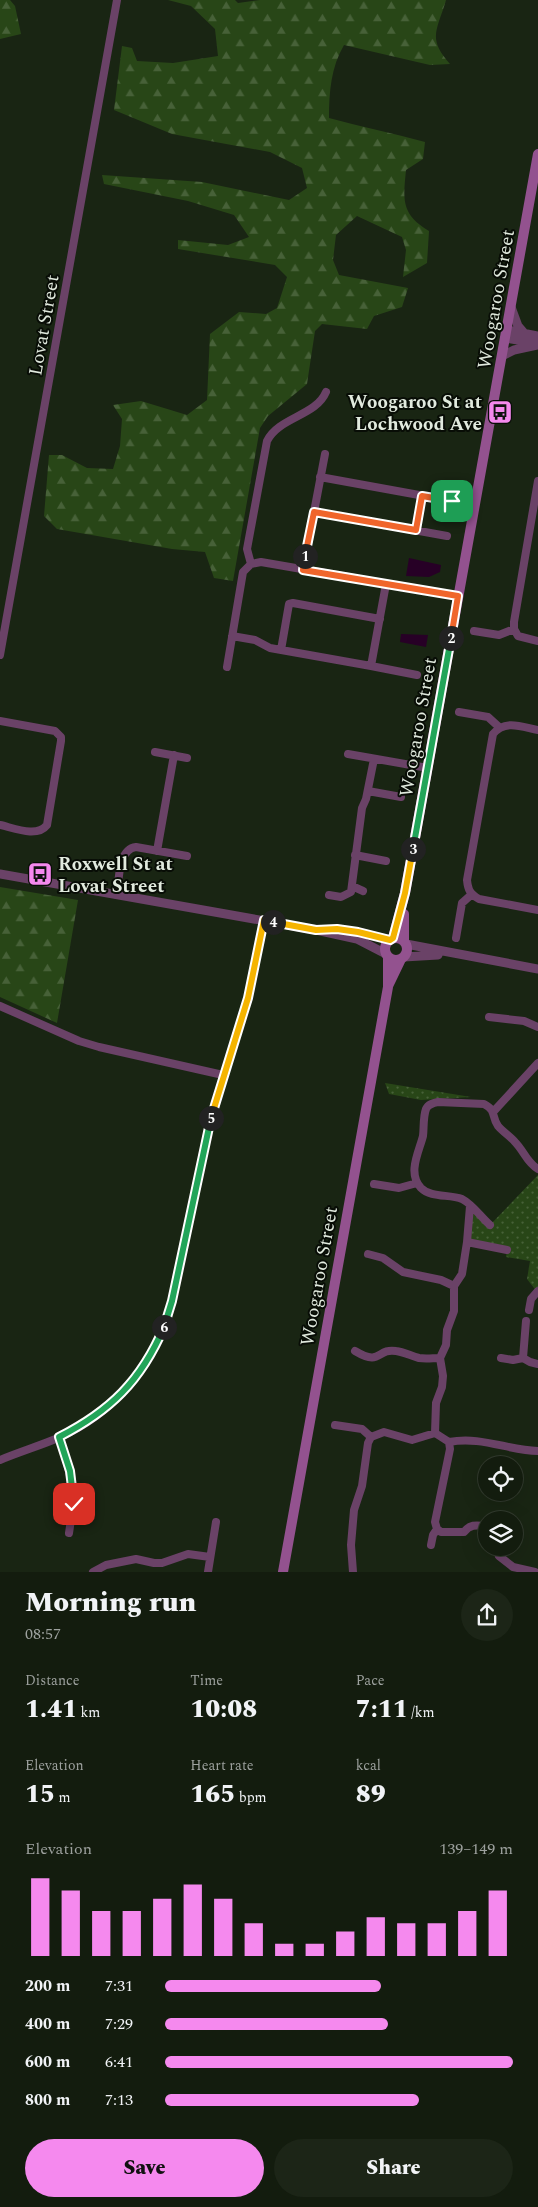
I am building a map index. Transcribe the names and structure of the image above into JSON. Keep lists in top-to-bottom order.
{
  "streets": {
    "main road": ["Woogaroo Street"],
    "street": ["Lovat Street"]
  },
  "places": {
    "bus stop": ["Woogaroo St at Lochwood Ave", "Roxwell St at Lovat Street"]
  },
  "page": {
    "pins": [
      "1",
      "2",
      "3",
      "4",
      "5",
      "6"
    ],
    "heading": ["Morning run", "08:57"],
    "stats": [
      ["Distance", "1.41 km"],
      ["Time", "10:08"],
      ["Pace", "7:11 /km"],
      ["Elevation", "15 m"],
      ["Heart rate", "165 bpm"],
      ["kcal", "89"]
    ],
    "chart": ["Elevation", "139–149 m"],
    "list": [
      {
        "name": "200 m",
        "note": "7:31"
      },
      {
        "name": "400 m",
        "note": "7:29"
      },
      {
        "name": "600 m",
        "note": "6:41"
      },
      {
        "name": "800 m",
        "note": "7:13"
      }
    ],
    "buttons": ["Save", "Share"]
  }
}
